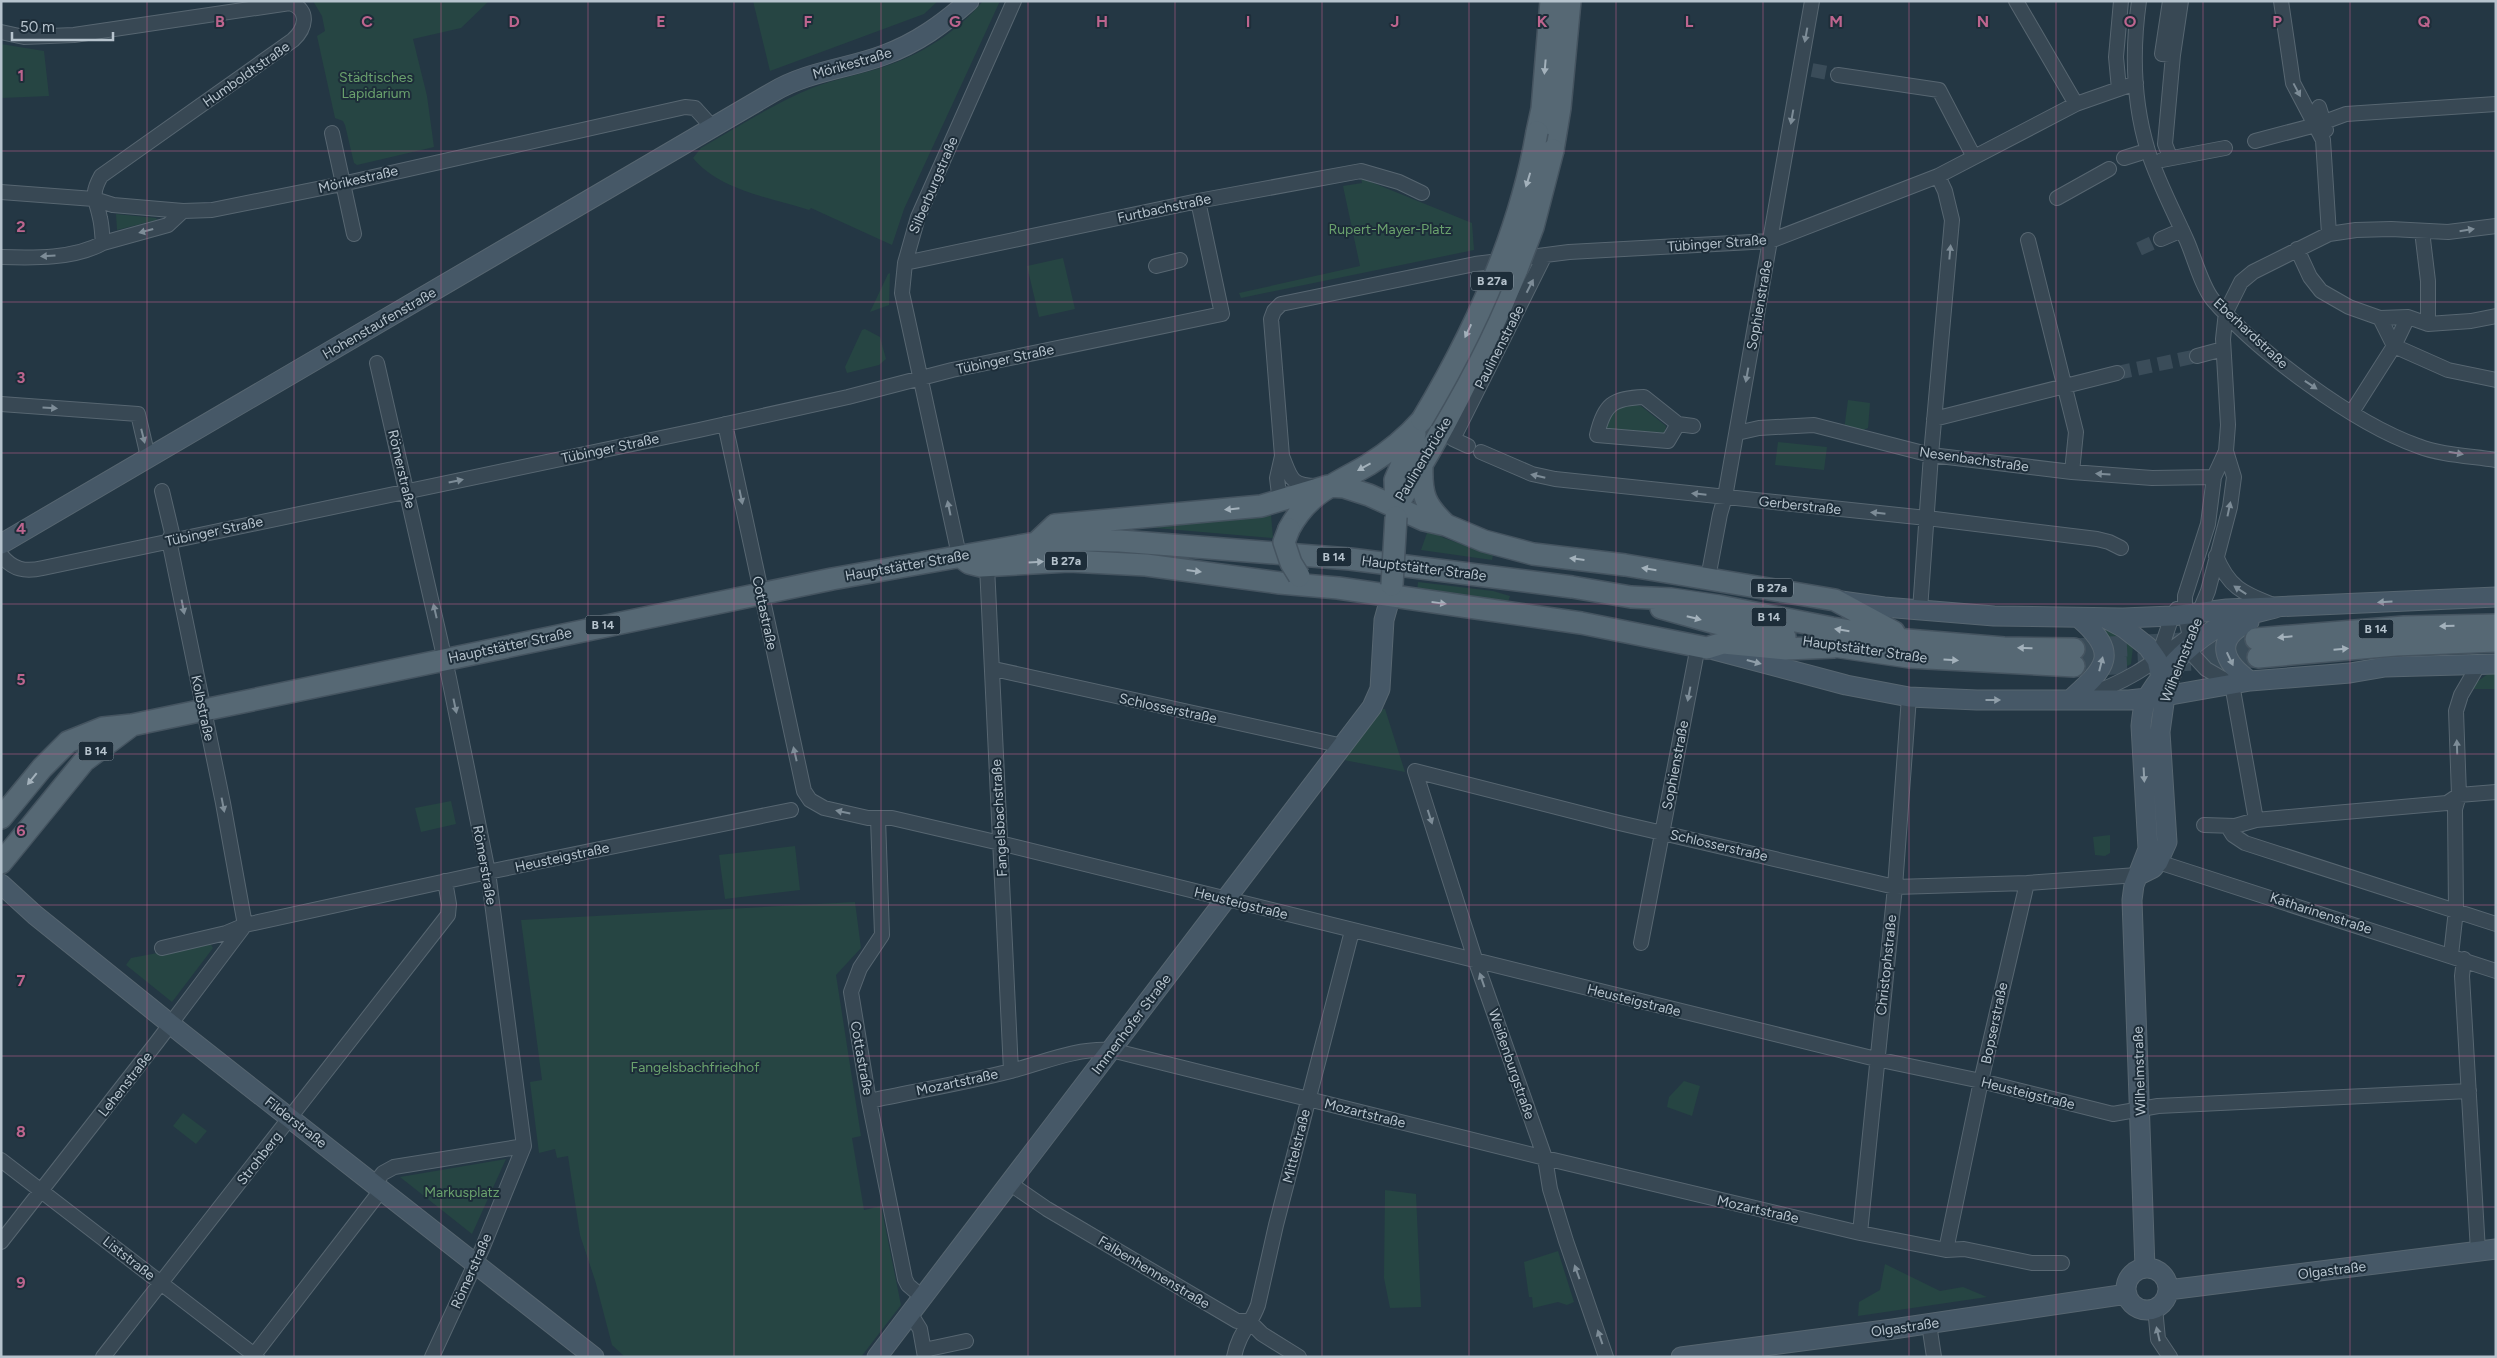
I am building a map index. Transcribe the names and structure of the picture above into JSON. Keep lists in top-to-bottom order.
{
  "streets": {
    "main road": [
      "B 27a",
      "Paulinenbrücke",
      "B 14",
      "Hauptstätter Straße"
    ],
    "street": [
      "Mörikestraße",
      "Humboldtstraße",
      "Silberburgstraße",
      "Furtbachstraße",
      "Tübinger Straße",
      "Sophienstraße",
      "Hohenstaufenstraße",
      "Eberhardstraße",
      "Paulinenstraße",
      "Nesenbachstraße",
      "Römerstraße",
      "Gerberstraße",
      "Cottastraße",
      "Wilhelmstraße",
      "Kolbstraße",
      "Schlosserstraße",
      "Fangelsbachstraße",
      "Heusteigstraße",
      "Katharinenstraße",
      "Christophstraße",
      "Bopserstraße",
      "Immenhofer Straße",
      "Weißenburgstraße",
      "Mozartstraße",
      "Lehenstraße",
      "Filderstraße",
      "Mittelstraße",
      "Strohberg",
      "Liststraße",
      "Olgastraße",
      "Falbenhennenstraße"
    ]
  },
  "crossings": [
    ["Mörikestraße", "Humboldtstraße"],
    ["Mörikestraße", "Hohenstaufenstraße"],
    ["Silberburgstraße", "Furtbachstraße"],
    ["Silberburgstraße", "Tübinger Straße"],
    ["Furtbachstraße", "Tübinger Straße"],
    ["Tübinger Straße", "Sophienstraße"],
    ["Tübinger Straße", "Eberhardstraße"],
    ["Tübinger Straße", "Paulinenstraße"],
    ["Tübinger Straße", "Römerstraße"],
    ["Tübinger Straße", "Cottastraße"],
    ["Tübinger Straße", "Kolbstraße"],
    ["B 27a", "Sophienstraße"],
    ["B 27a", "Paulinenbrücke"],
    ["B 27a", "Hauptstätter Straße"],
    ["B 27a", "Fangelsbachstraße"],
    ["Sophienstraße", "Nesenbachstraße"],
    ["Sophienstraße", "Gerberstraße"],
    ["Sophienstraße", "Schlosserstraße"],
    ["Paulinenstraße", "Gerberstraße"],
    ["Römerstraße", "Hauptstätter Straße"],
    ["Römerstraße", "Heusteigstraße"],
    ["Römerstraße", "Filderstraße"],
    ["B 14", "Hauptstätter Straße"],
    ["Hauptstätter Straße", "Cottastraße"],
    ["Hauptstätter Straße", "Kolbstraße"],
    ["Cottastraße", "Heusteigstraße"],
    ["Cottastraße", "Immenhofer Straße"],
    ["Cottastraße", "Mozartstraße"],
    ["Wilhelmstraße", "Schlosserstraße"],
    ["Wilhelmstraße", "Heusteigstraße"],
    ["Wilhelmstraße", "Katharinenstraße"],
    ["Wilhelmstraße", "Olgastraße"],
    ["Kolbstraße", "Heusteigstraße"],
    ["Kolbstraße", "Lehenstraße"],
    ["Schlosserstraße", "Fangelsbachstraße"],
    ["Schlosserstraße", "Christophstraße"],
    ["Schlosserstraße", "Bopserstraße"],
    ["Schlosserstraße", "Immenhofer Straße"],
    ["Schlosserstraße", "Weißenburgstraße"],
    ["Fangelsbachstraße", "Heusteigstraße"],
    ["Fangelsbachstraße", "Mozartstraße"],
    ["Heusteigstraße", "Christophstraße"],
    ["Heusteigstraße", "Bopserstraße"],
    ["Heusteigstraße", "Immenhofer Straße"],
    ["Heusteigstraße", "Weißenburgstraße"],
    ["Heusteigstraße", "Lehenstraße"],
    ["Heusteigstraße", "Mittelstraße"],
    ["Heusteigstraße", "Strohberg"],
    ["Christophstraße", "Mozartstraße"],
    ["Bopserstraße", "Mozartstraße"],
    ["Immenhofer Straße", "Mozartstraße"],
    ["Immenhofer Straße", "Falbenhennenstraße"],
    ["Weißenburgstraße", "Mozartstraße"],
    ["Mozartstraße", "Mittelstraße"],
    ["Lehenstraße", "Filderstraße"],
    ["Lehenstraße", "Liststraße"],
    ["Filderstraße", "Strohberg"],
    ["Mittelstraße", "Falbenhennenstraße"],
    ["Strohberg", "Liststraße"]
  ],
  "one_way": [
    "Sophienstraße",
    "Paulinenstraße",
    "Gerberstraße",
    "Kolbstraße"
  ],
  "parks": [
    "Städtisches Lapidarium",
    "Rupert-Mayer-Platz",
    "Fangelsbachfriedhof",
    "Markusplatz"
  ],
  "scale_bar": "50 m",
  "grid": {
    "columns": [
      "B",
      "C",
      "D",
      "E",
      "F",
      "G",
      "H",
      "I",
      "J",
      "K",
      "L",
      "M",
      "N",
      "O",
      "P",
      "Q"
    ],
    "rows": [
      "1",
      "2",
      "3",
      "4",
      "5",
      "6",
      "7",
      "8",
      "9"
    ]
  }
}
